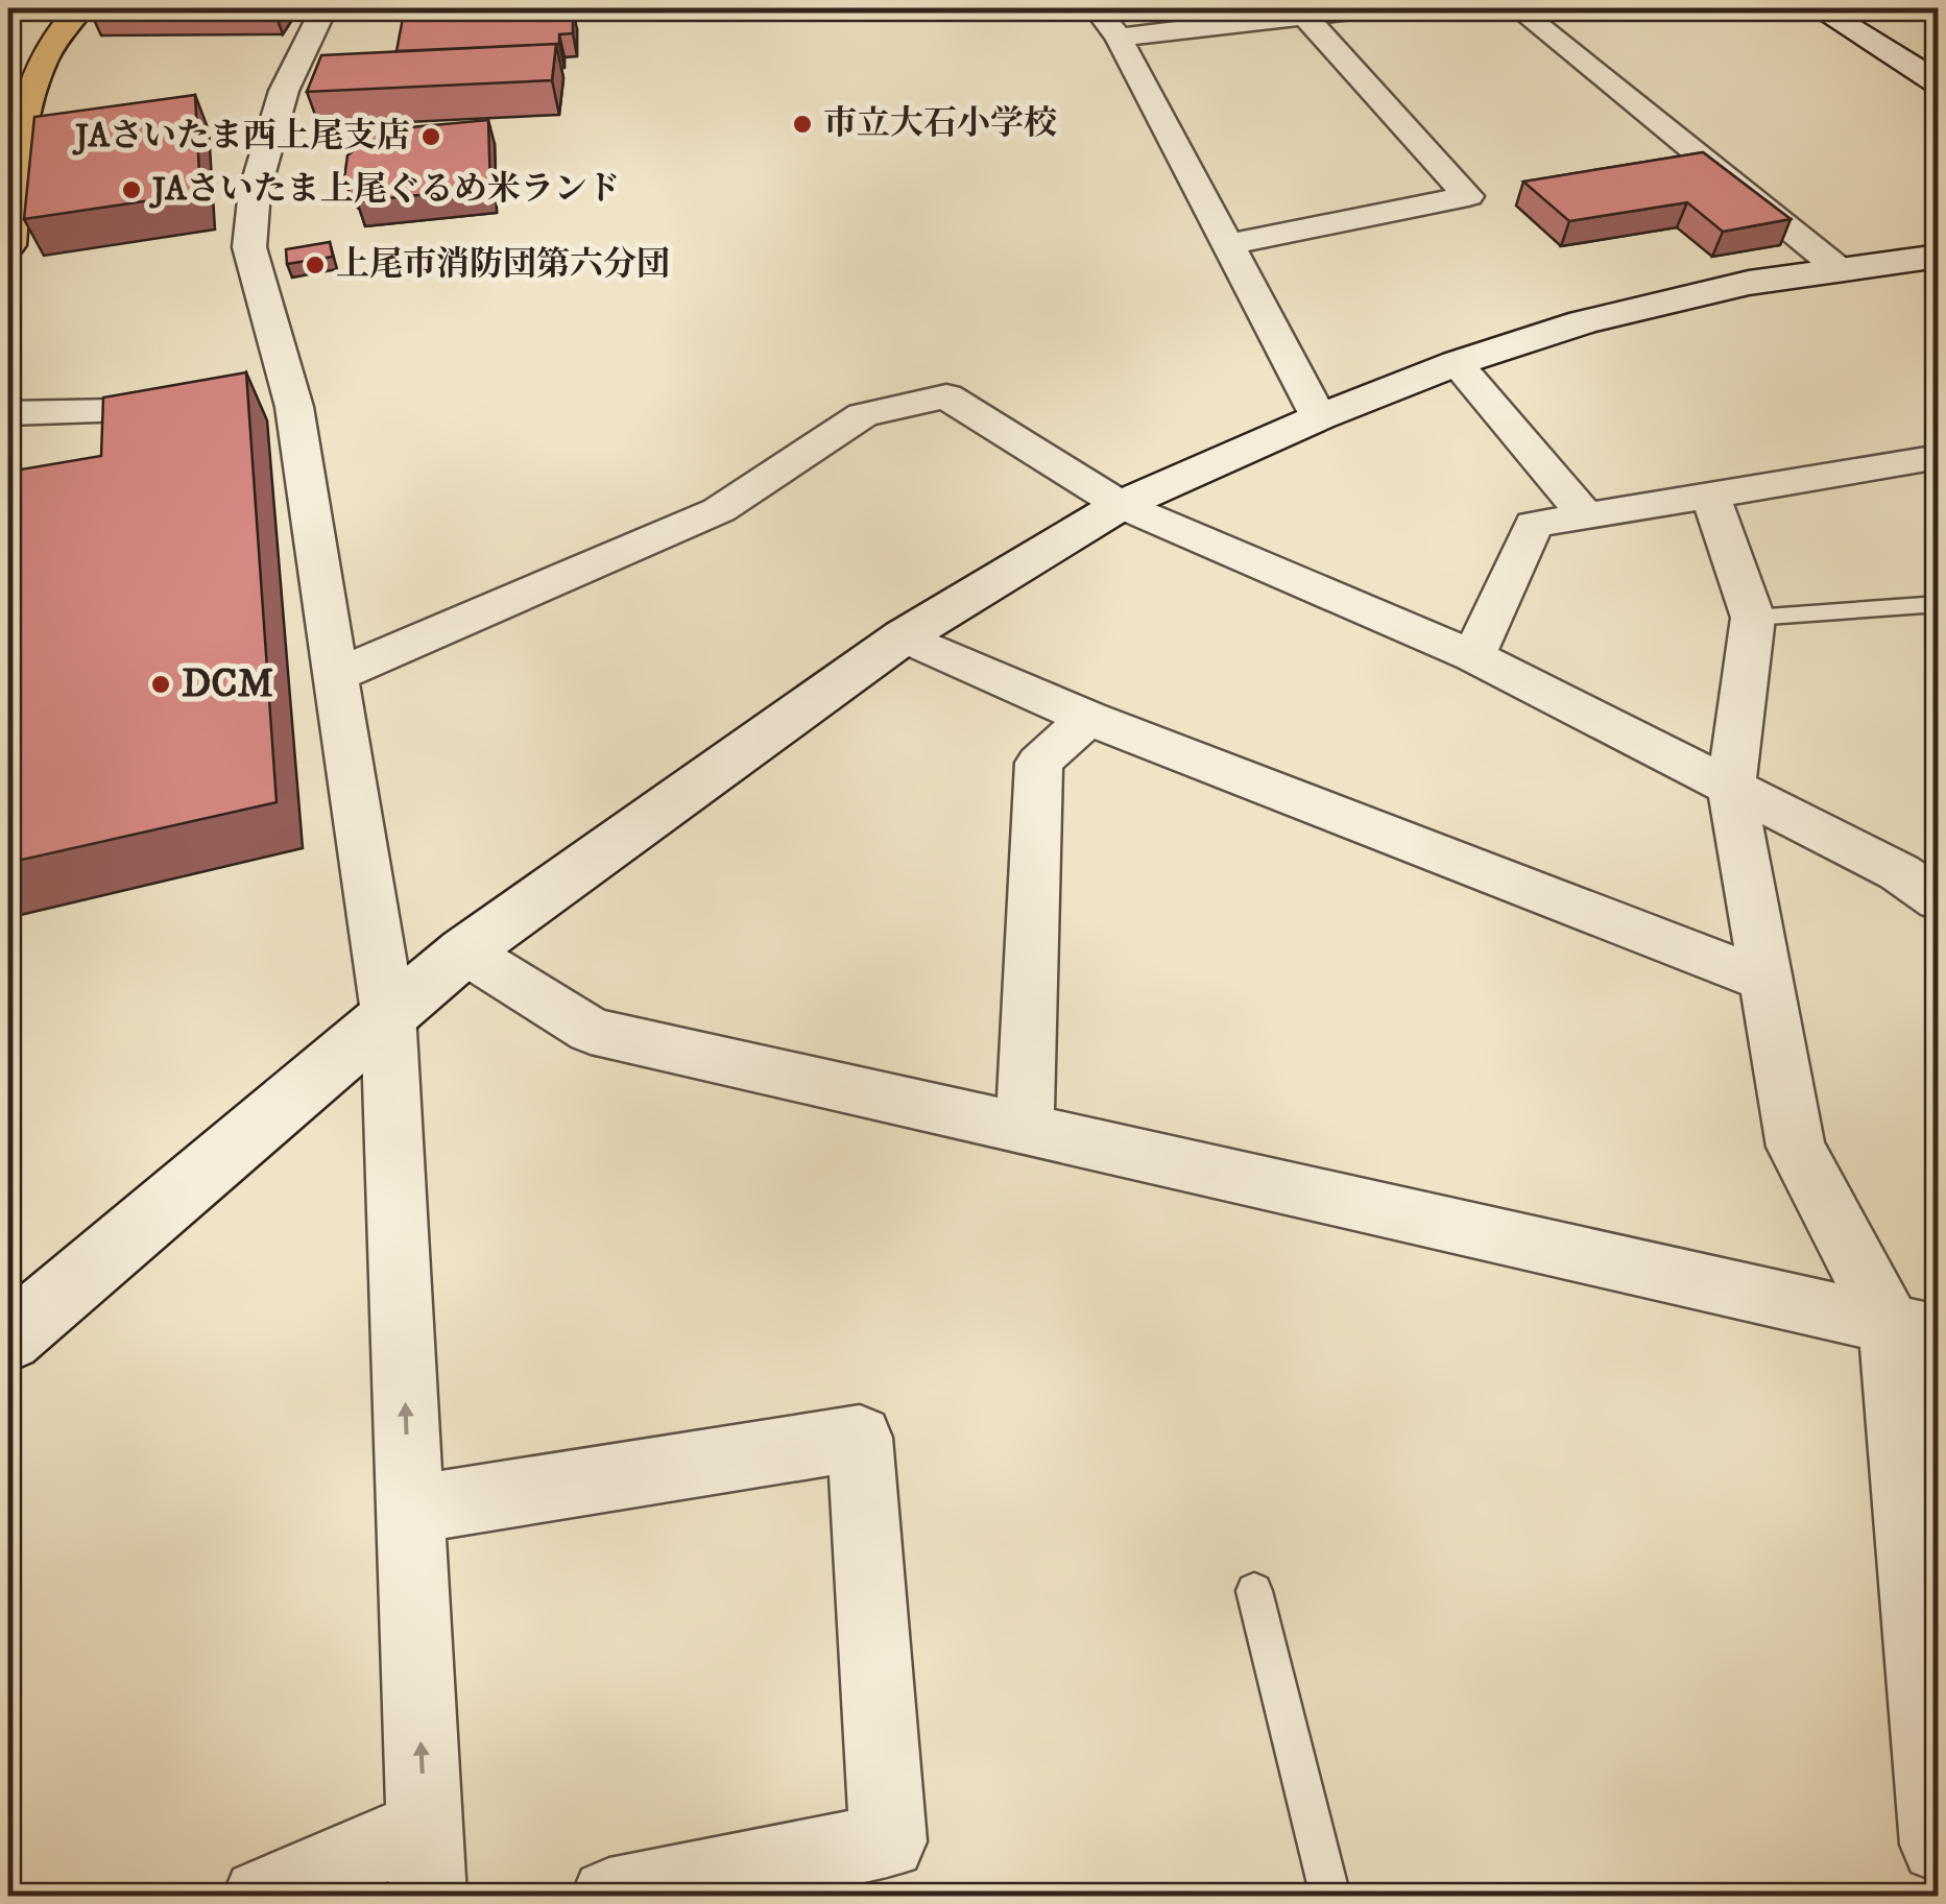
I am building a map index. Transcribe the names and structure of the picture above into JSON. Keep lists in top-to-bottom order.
{
  "places": [
    "市立大石小学校",
    "JAさいたま西上尾支店",
    "JAさいたま上尾ぐるめ米ランド",
    "上尾市消防団第六分団",
    "DCM"
  ]
}
